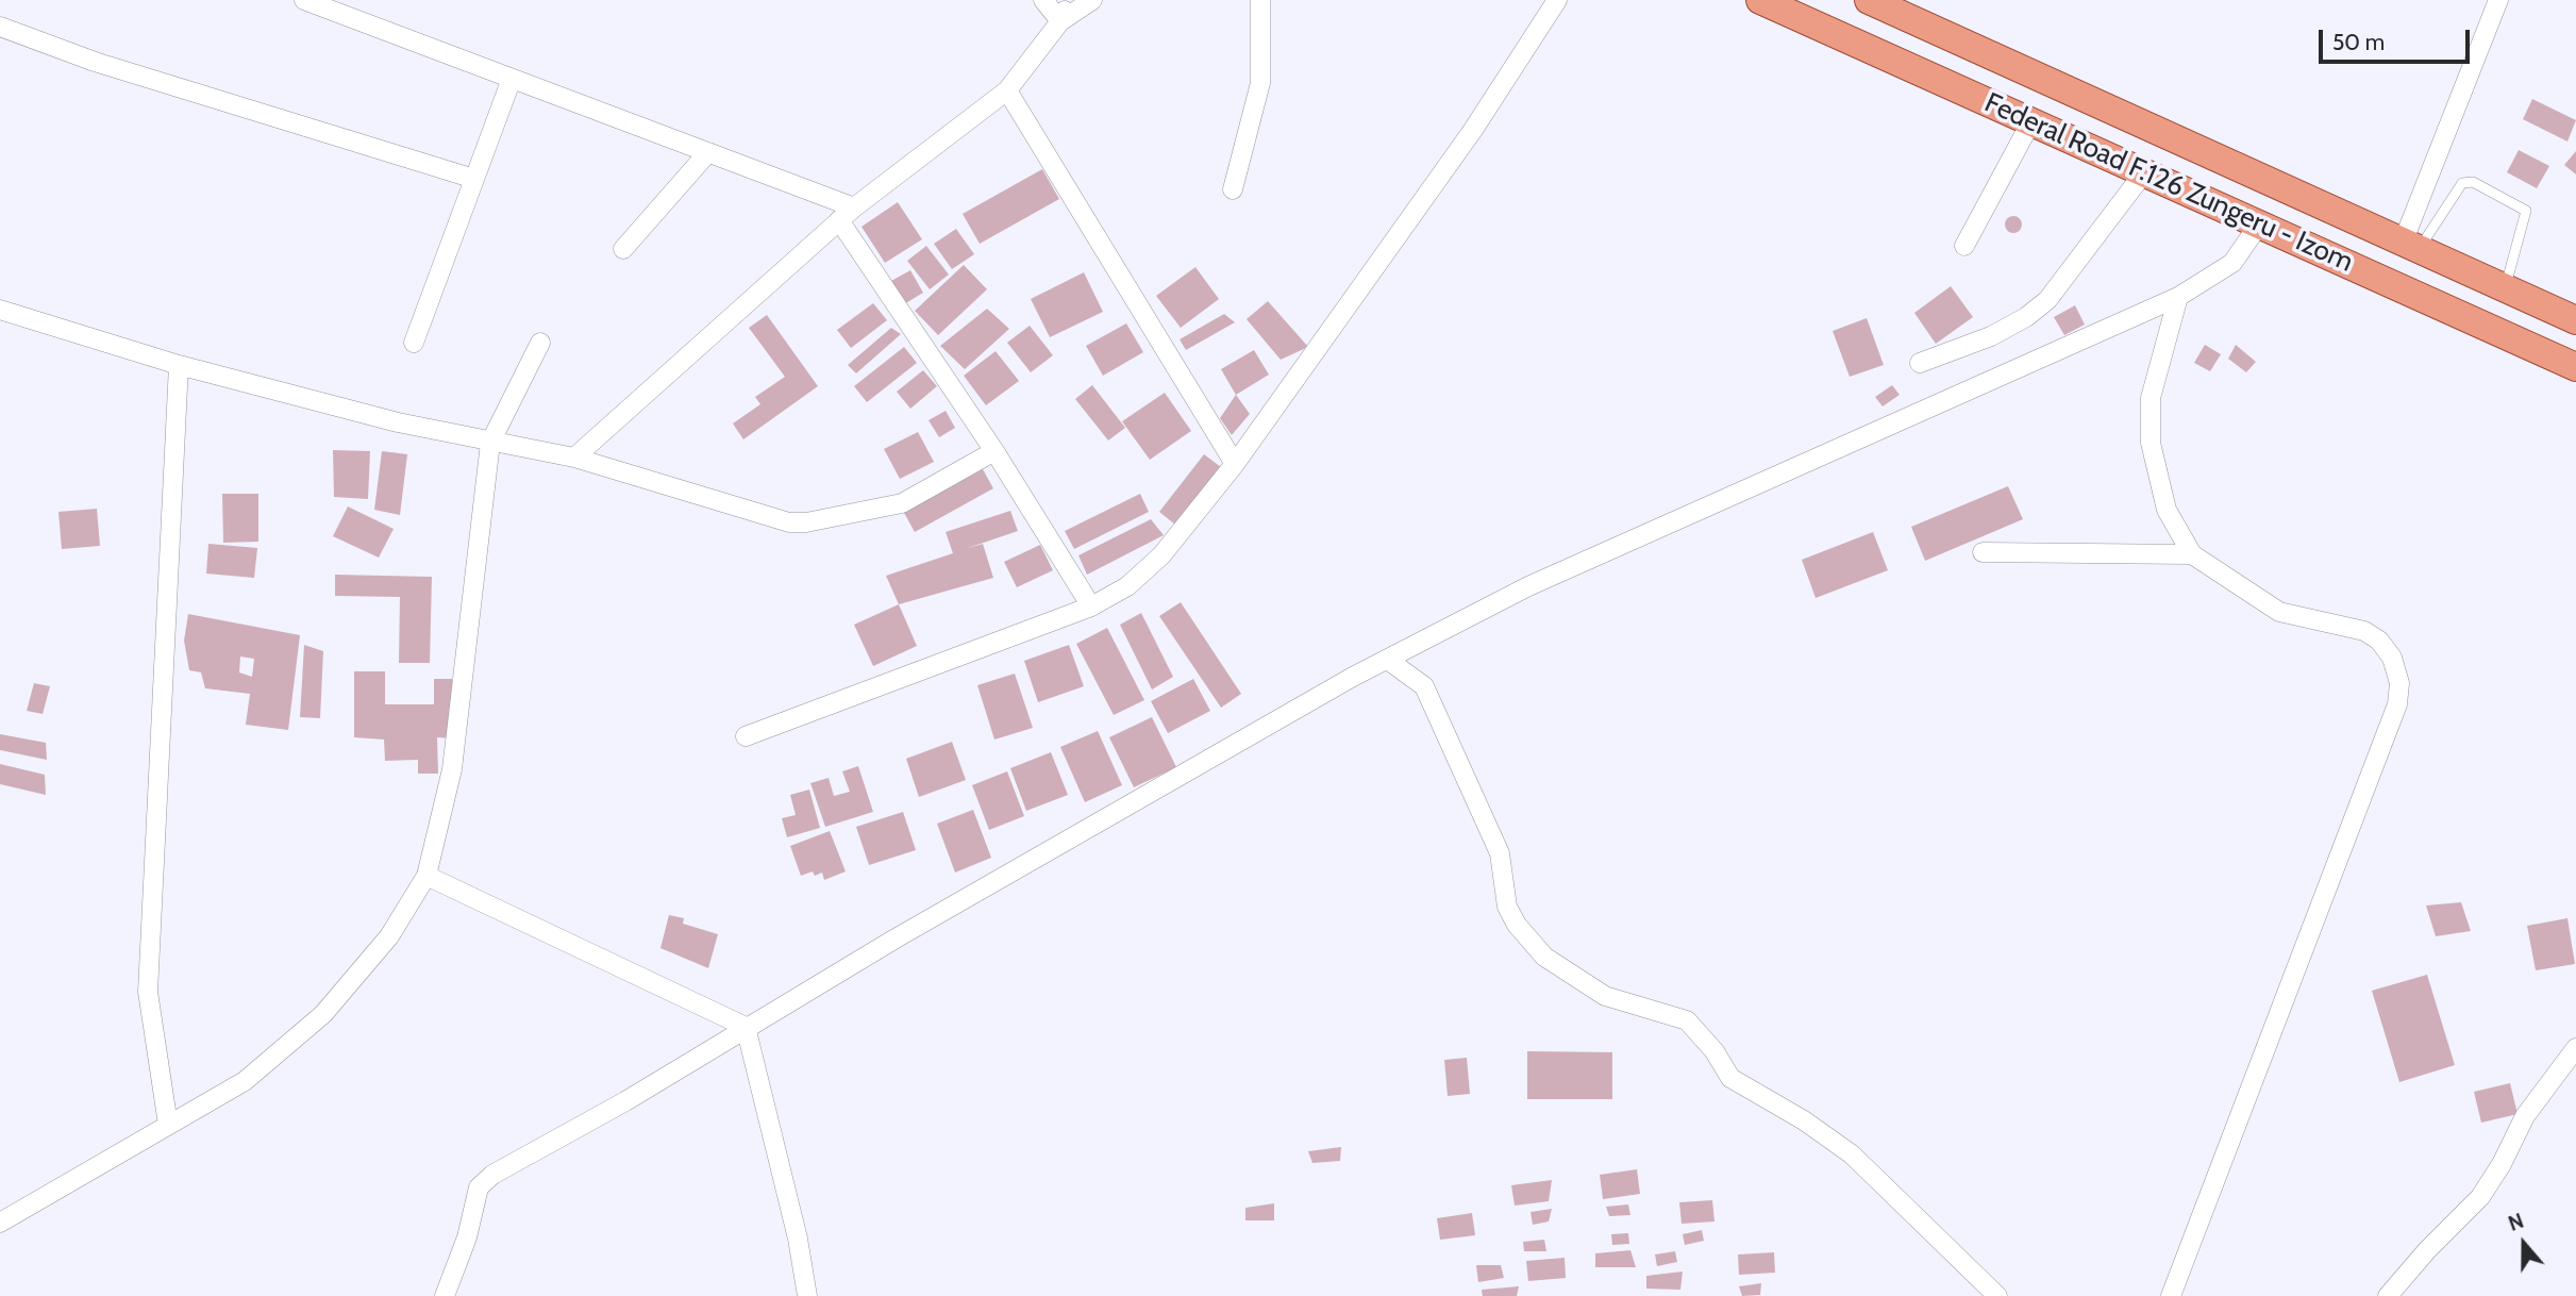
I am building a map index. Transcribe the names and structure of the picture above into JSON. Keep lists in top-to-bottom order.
{
  "streets": {
    "main road": ["Federal Road F.126 Zungeru - Izom"]
  },
  "scale_bar": "50 m",
  "north": "top"
}
